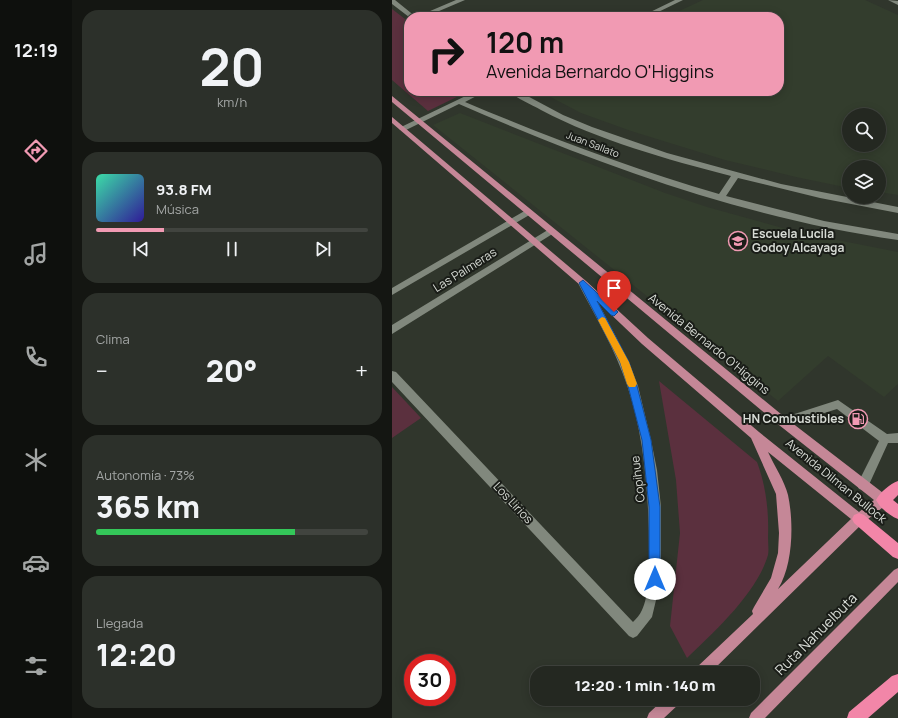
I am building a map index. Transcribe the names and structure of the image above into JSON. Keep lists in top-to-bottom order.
{
  "streets": {
    "highway": ["Avenida Dilman Bullock"],
    "main road": ["Avenida Bernardo O'Higgins", "Ruta Nahuelbuta"],
    "street": [
      "Juan Sallato",
      "Las Palmeras",
      "Copihue",
      "Los Lirios"
    ]
  },
  "crossings": [
    ["Las Palmeras", "Avenida Bernardo O'Higgins"],
    ["Avenida Bernardo O'Higgins", "Avenida Dilman Bullock"],
    ["Copihue", "Avenida Dilman Bullock"],
    ["Copihue", "Los Lirios"]
  ],
  "places": {
    "school or university": ["Escuela Lucila Godoy Alcayaga"],
    "fuel station": ["HN Combustibles"]
  },
  "page": {
    "tabs": "12:19",
    "tile": [
      ["20", "km/h"],
      "Clima",
      ["Autonomía · 73%", "365 km"],
      ["Llegada", "12:20"]
    ],
    "turn": ["120 m", "Avenida Bernardo O'Higgins"],
    "song": ["93.8 FM", "Música"],
    "heat": ["−", "20°", "+"],
    "limit": "30",
    "trip": "12:20 · 1 min · 140 m"
  }
}
